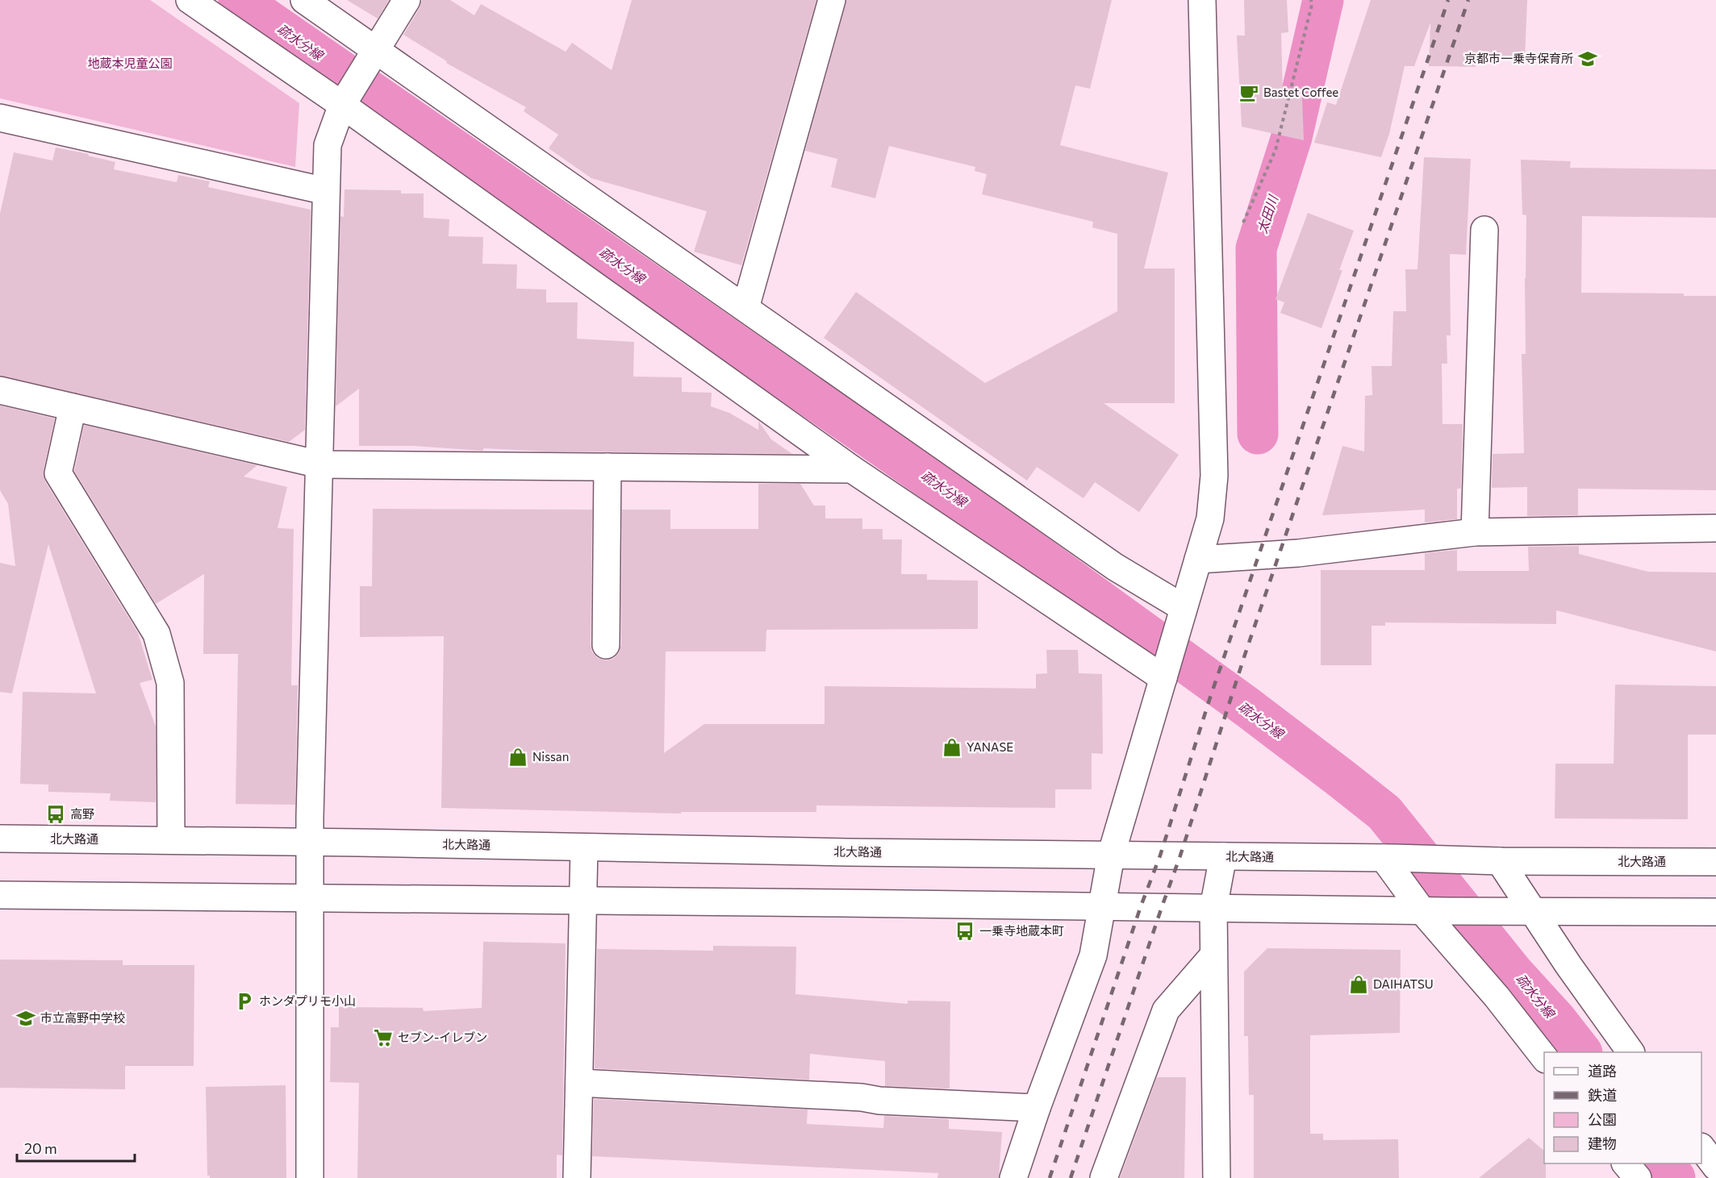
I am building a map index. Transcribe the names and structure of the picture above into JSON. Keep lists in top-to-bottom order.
{
  "streets": {
    "street": ["北大路通"]
  },
  "water": ["疏水分線", "太田川"],
  "parks": ["地蔵本児童公園"],
  "places": {
    "school or university": ["京都市一乗寺保育所", "市立高野中学校"],
    "cafe": ["Bastet Coffee"],
    "shop": ["YANASE", "Nissan", "DAIHATSU"],
    "bus stop": ["高野", "一乗寺地蔵本町"],
    "parking": ["ホンダプリモ小山"],
    "supermarket": ["セブン-イレブン"]
  },
  "legend": [
    "道路",
    "鉄道",
    "公園",
    "建物"
  ],
  "scale_bar": "20 m"
}
